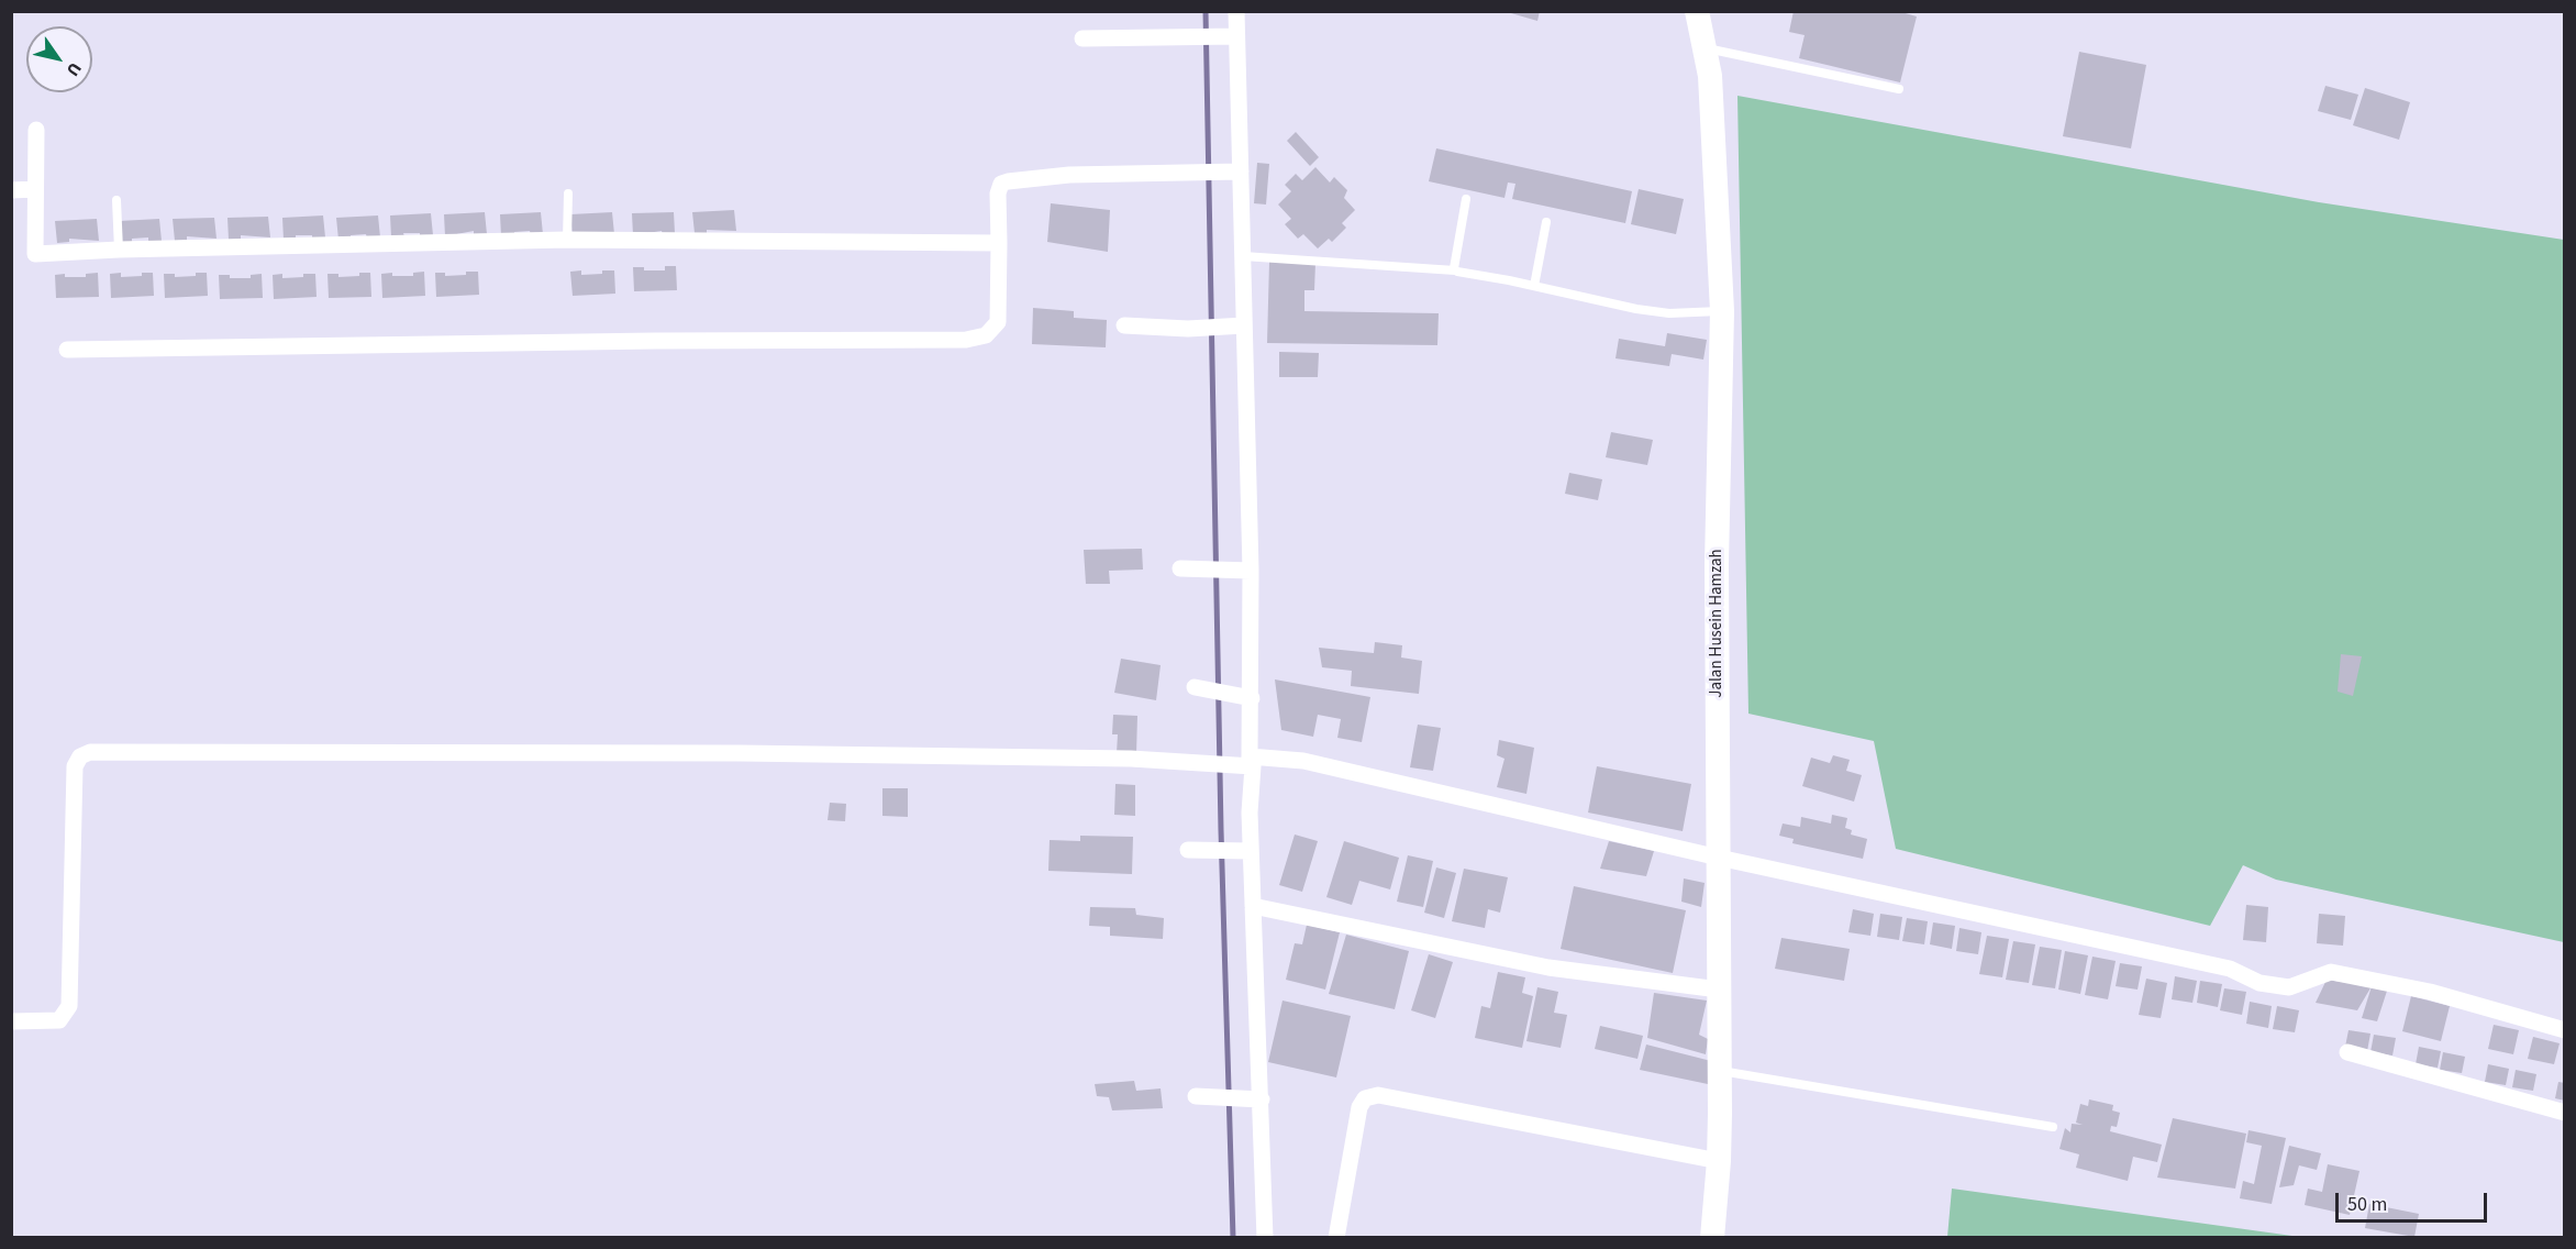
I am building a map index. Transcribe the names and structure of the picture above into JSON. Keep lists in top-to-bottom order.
{
  "streets": {
    "street": ["Jalan Husein Hamzah"]
  },
  "scale_bar": "50 m",
  "north": "bottom right"
}
